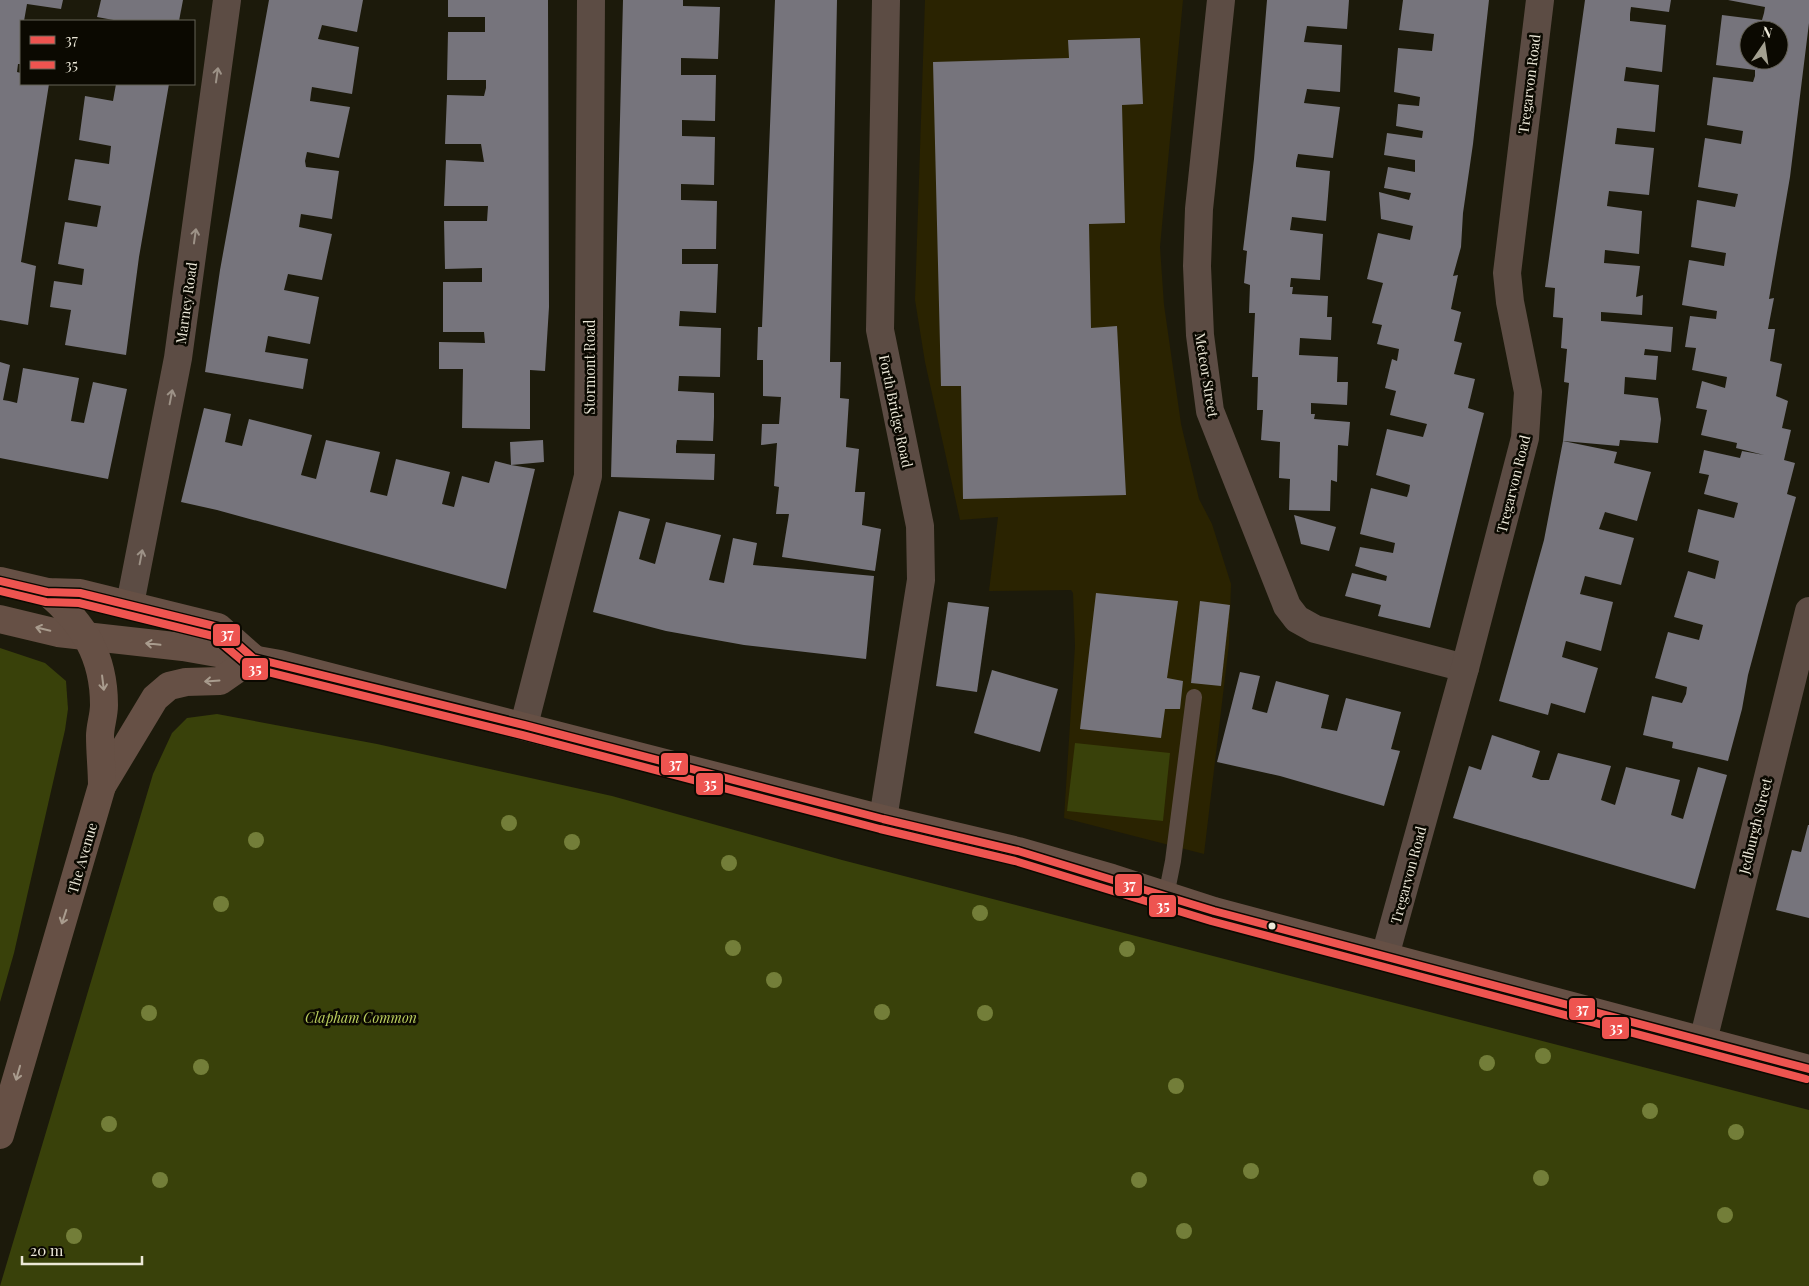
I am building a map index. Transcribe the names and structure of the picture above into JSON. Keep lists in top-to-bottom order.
{
  "streets": {
    "highway": ["The Avenue"],
    "street": [
      "Tregarvon Road",
      "Marney Road",
      "Stormont Road",
      "Meteor Street",
      "Forth Bridge Road",
      "Jedburgh Street"
    ]
  },
  "crossings": [
    ["Tregarvon Road", "Meteor Street"]
  ],
  "one_way": ["Marney Road", "The Avenue"],
  "parks": ["Clapham Common"],
  "lines": ["transit line 37", "transit line 35"],
  "legend": ["37", "35"],
  "scale_bar": "20 m",
  "north": "top"
}
